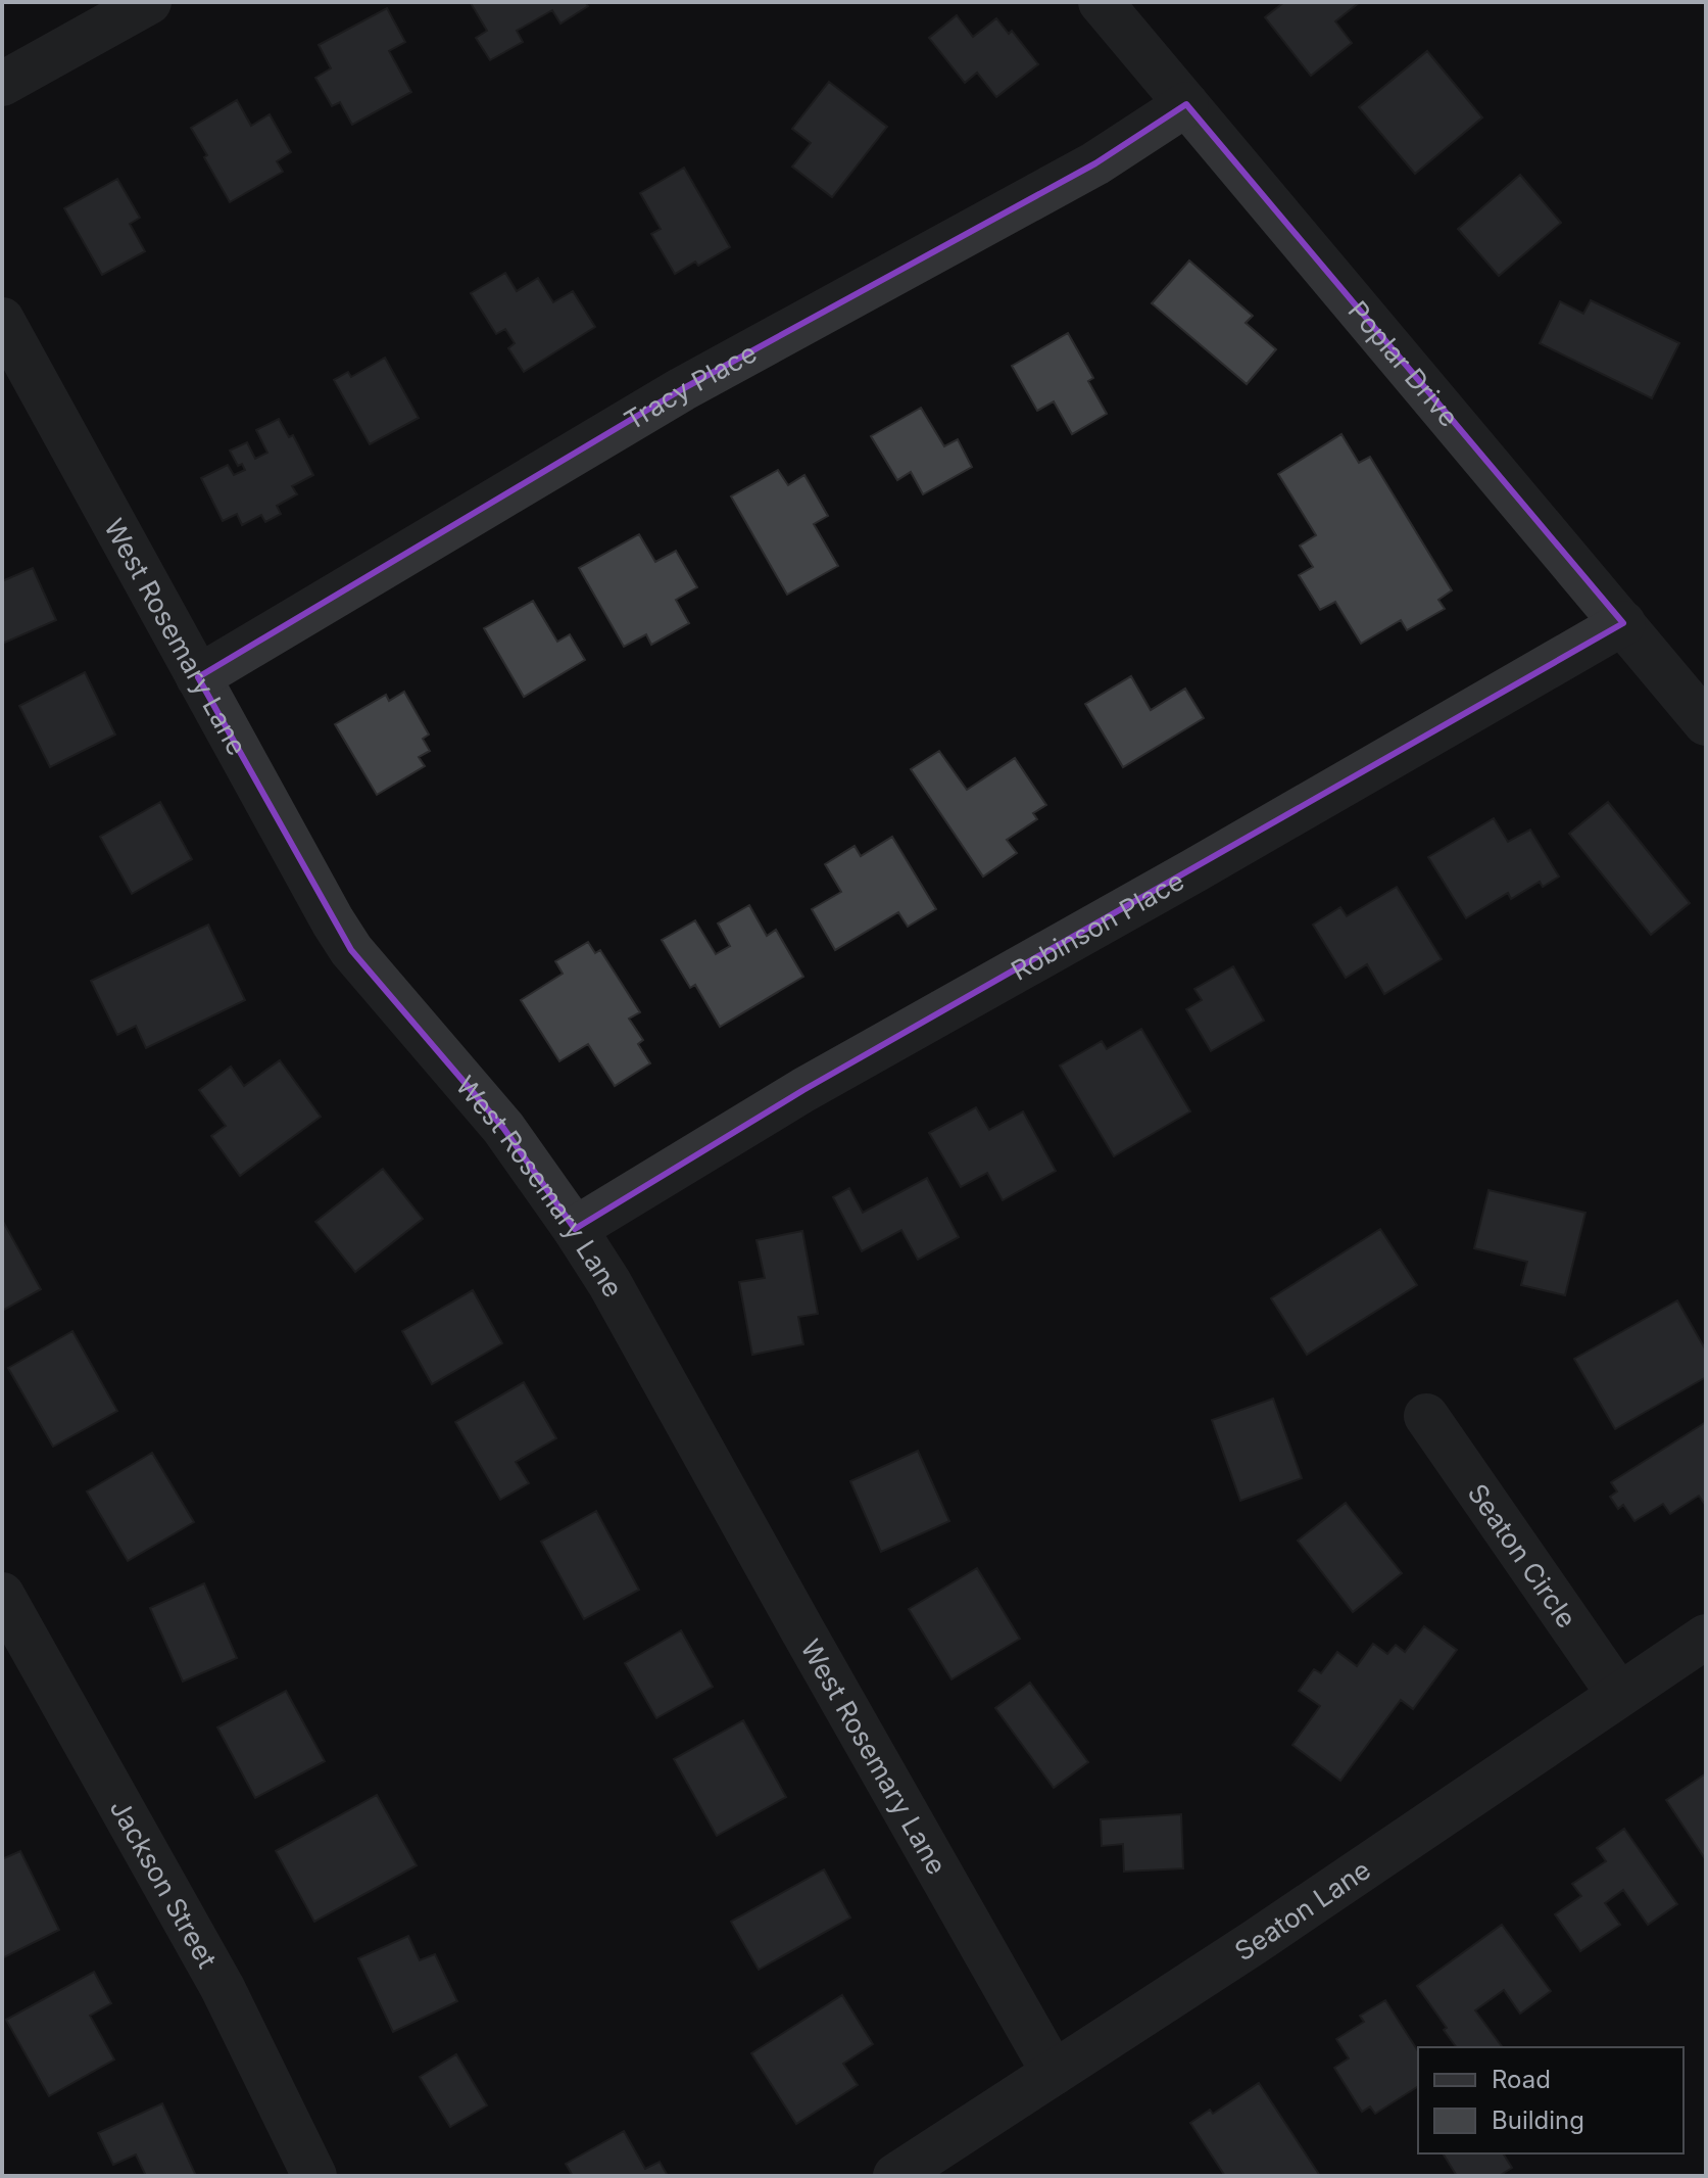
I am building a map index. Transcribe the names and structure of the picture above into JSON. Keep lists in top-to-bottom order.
{
  "streets": {
    "street": [
      "Poplar Drive",
      "Tracy Place",
      "West Rosemary Lane",
      "Robinson Place",
      "Seaton Circle",
      "Jackson Street",
      "Seaton Lane"
    ]
  },
  "crossings": [
    ["Poplar Drive", "Tracy Place"],
    ["Poplar Drive", "Robinson Place"],
    ["Tracy Place", "West Rosemary Lane"],
    ["West Rosemary Lane", "Robinson Place"],
    ["West Rosemary Lane", "Seaton Lane"],
    ["Seaton Circle", "Seaton Lane"]
  ],
  "legend": ["Road", "Building"]
}
